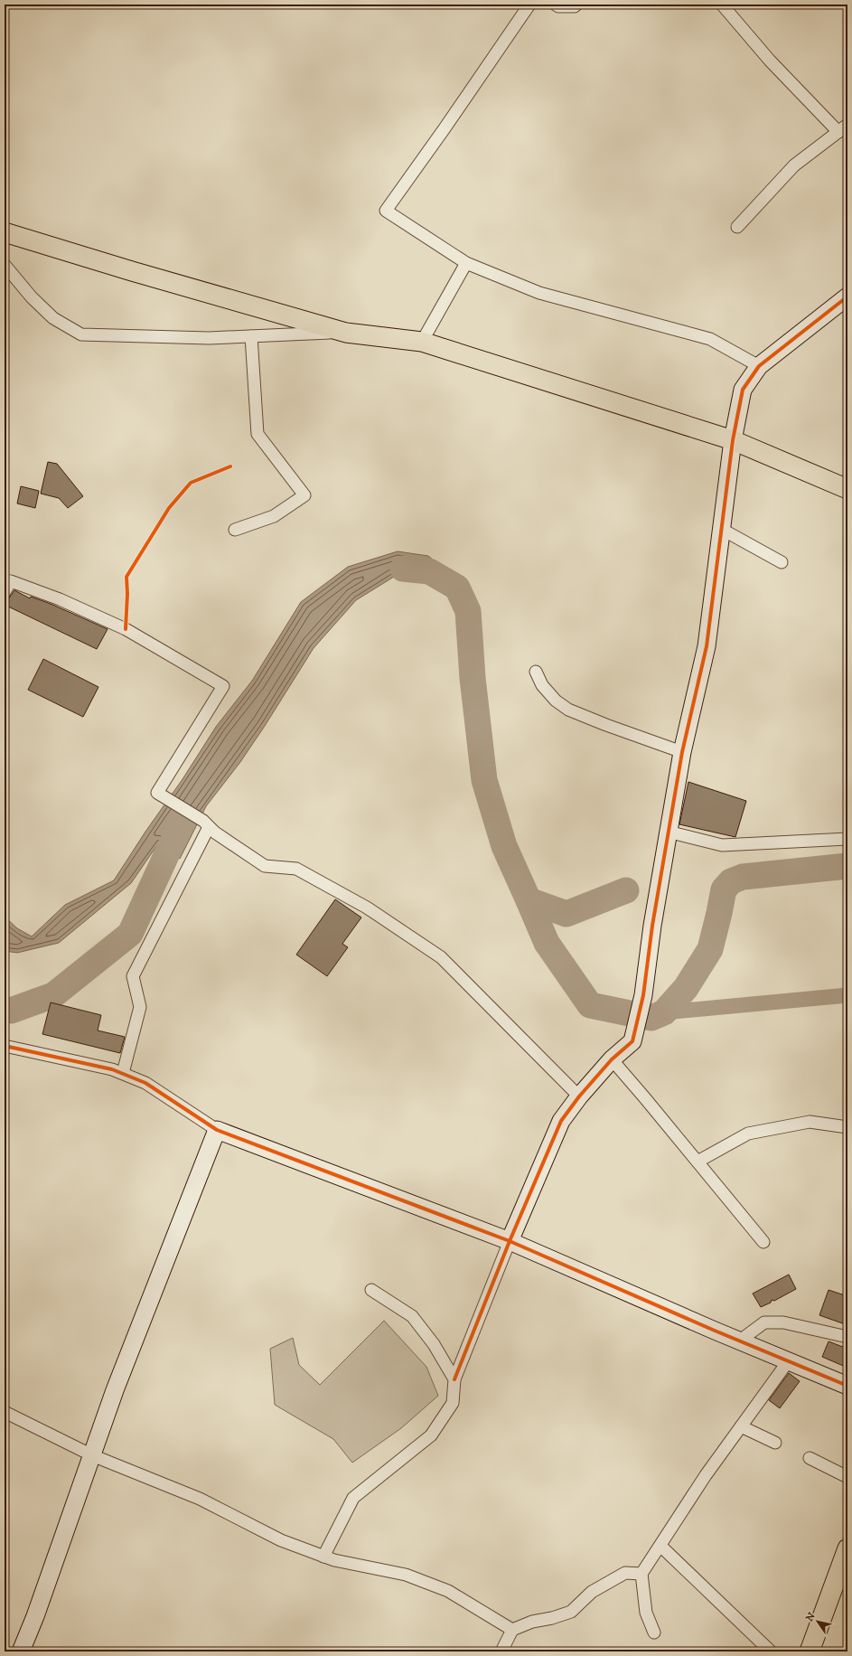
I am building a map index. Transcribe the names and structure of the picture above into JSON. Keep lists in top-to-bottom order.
{
  "north": "top left"
}
